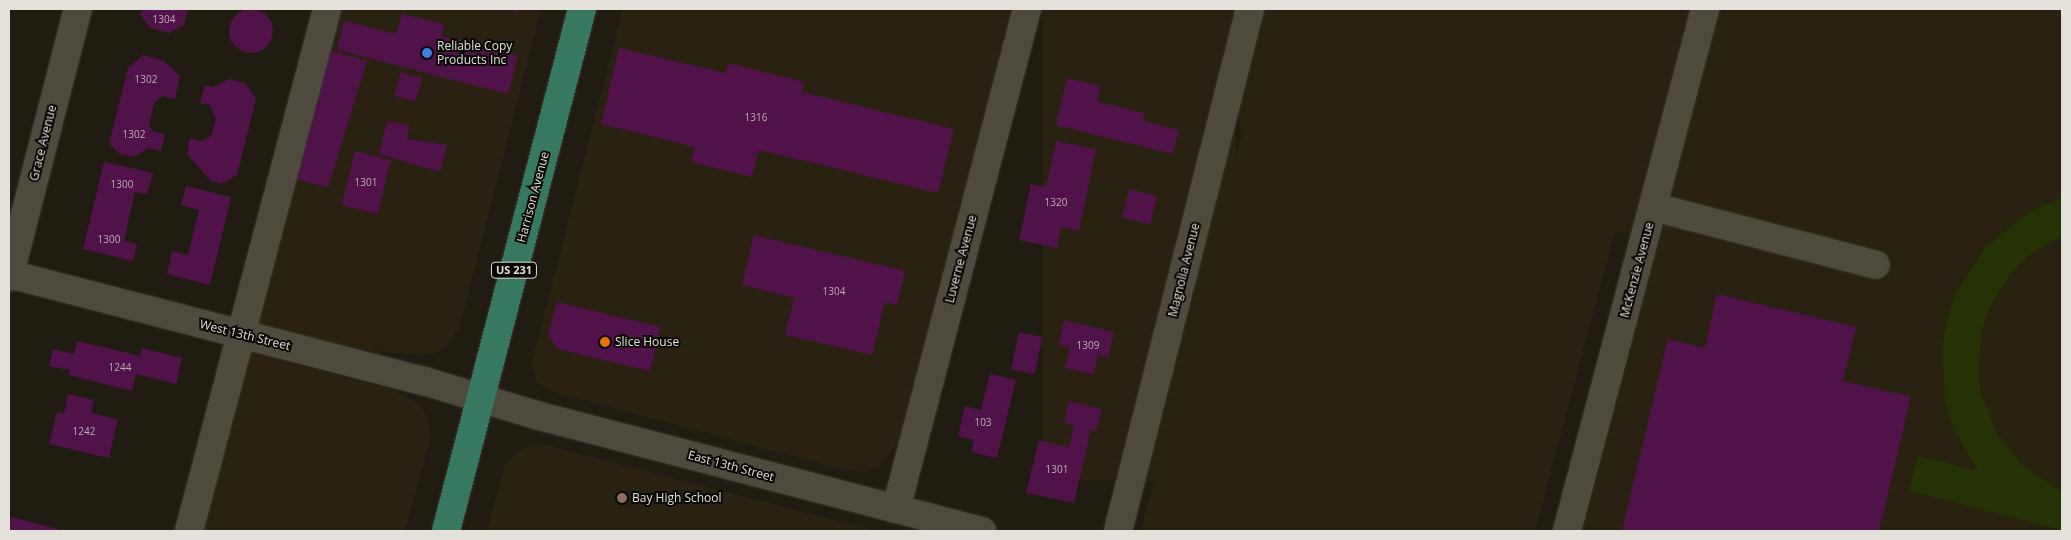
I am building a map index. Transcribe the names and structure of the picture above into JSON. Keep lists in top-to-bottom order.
{
  "streets": {
    "main road": ["Harrison Avenue", "US 231"],
    "street": [
      "Grace Avenue",
      "Luverne Avenue",
      "Magnolia Avenue",
      "McKenzie Avenue",
      "West 13th Street",
      "East 13th Street"
    ]
  },
  "crossings": [
    ["Grace Avenue", "West 13th Street"],
    ["Harrison Avenue", "West 13th Street"],
    ["Harrison Avenue", "East 13th Street"],
    ["Luverne Avenue", "East 13th Street"],
    ["West 13th Street", "East 13th Street"]
  ],
  "places": ["Reliable Copy Products Inc", "Slice House", "Bay High School"],
  "house_numbers": [
    "1304",
    "1302",
    "1316",
    "1302",
    "1301",
    "1300",
    "1320",
    "1300",
    "1304",
    "1309",
    "1244",
    "103",
    "1242",
    "1301"
  ]
}
